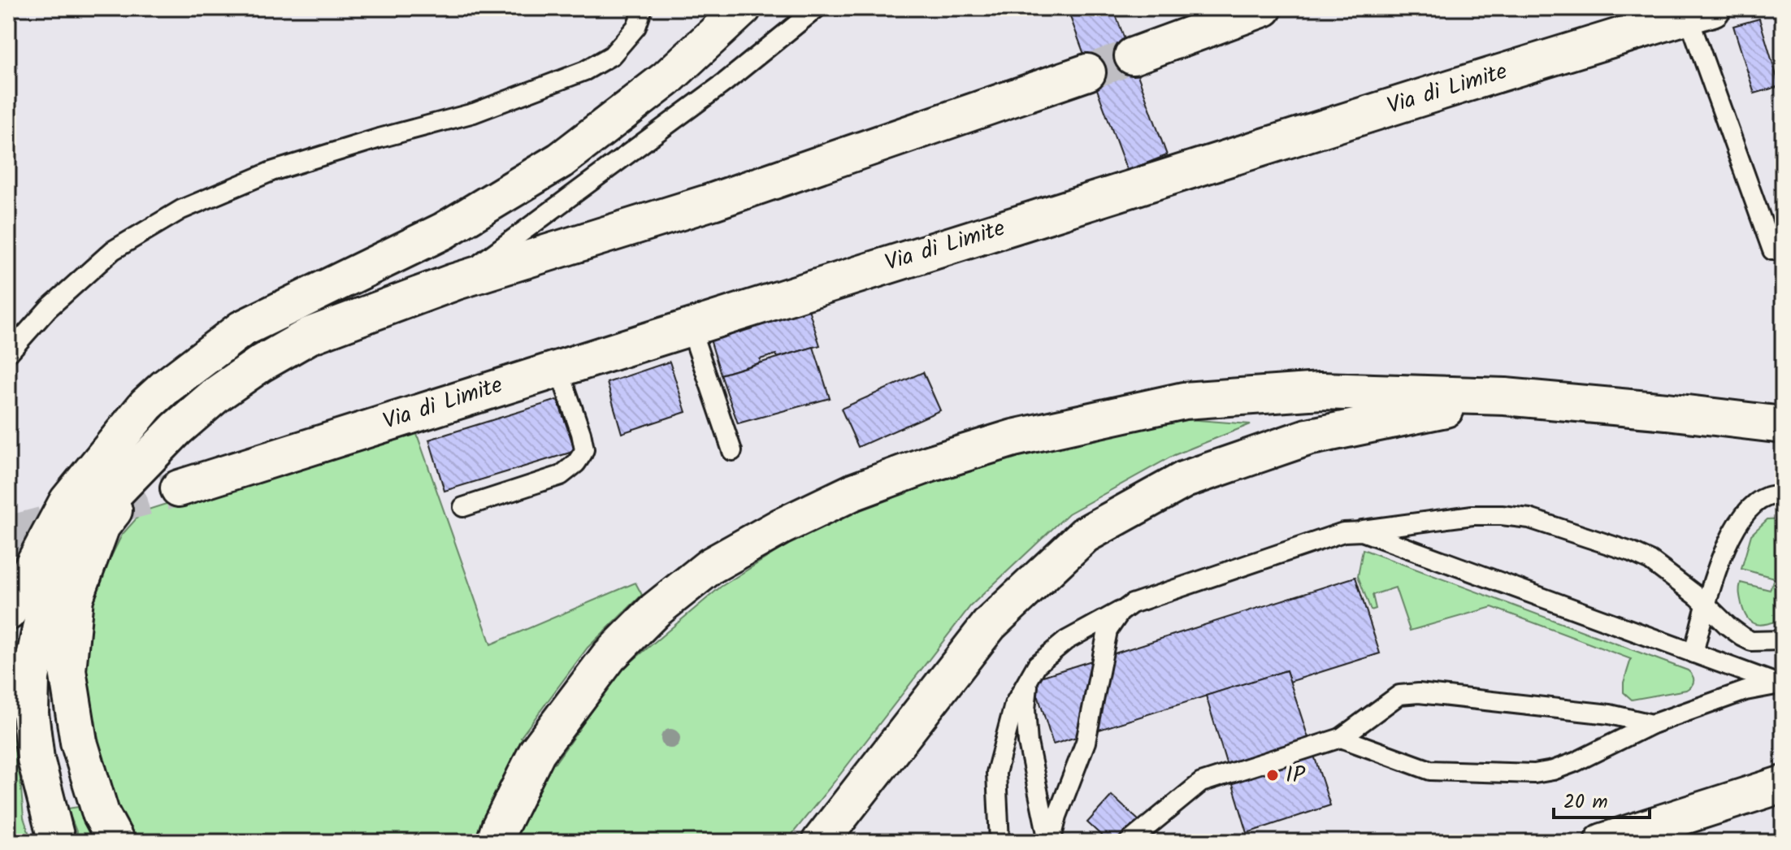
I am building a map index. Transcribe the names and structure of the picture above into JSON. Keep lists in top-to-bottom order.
{
  "streets": {
    "main road": ["Via di Limite"]
  },
  "places": ["IP"],
  "scale_bar": "20 m"
}
